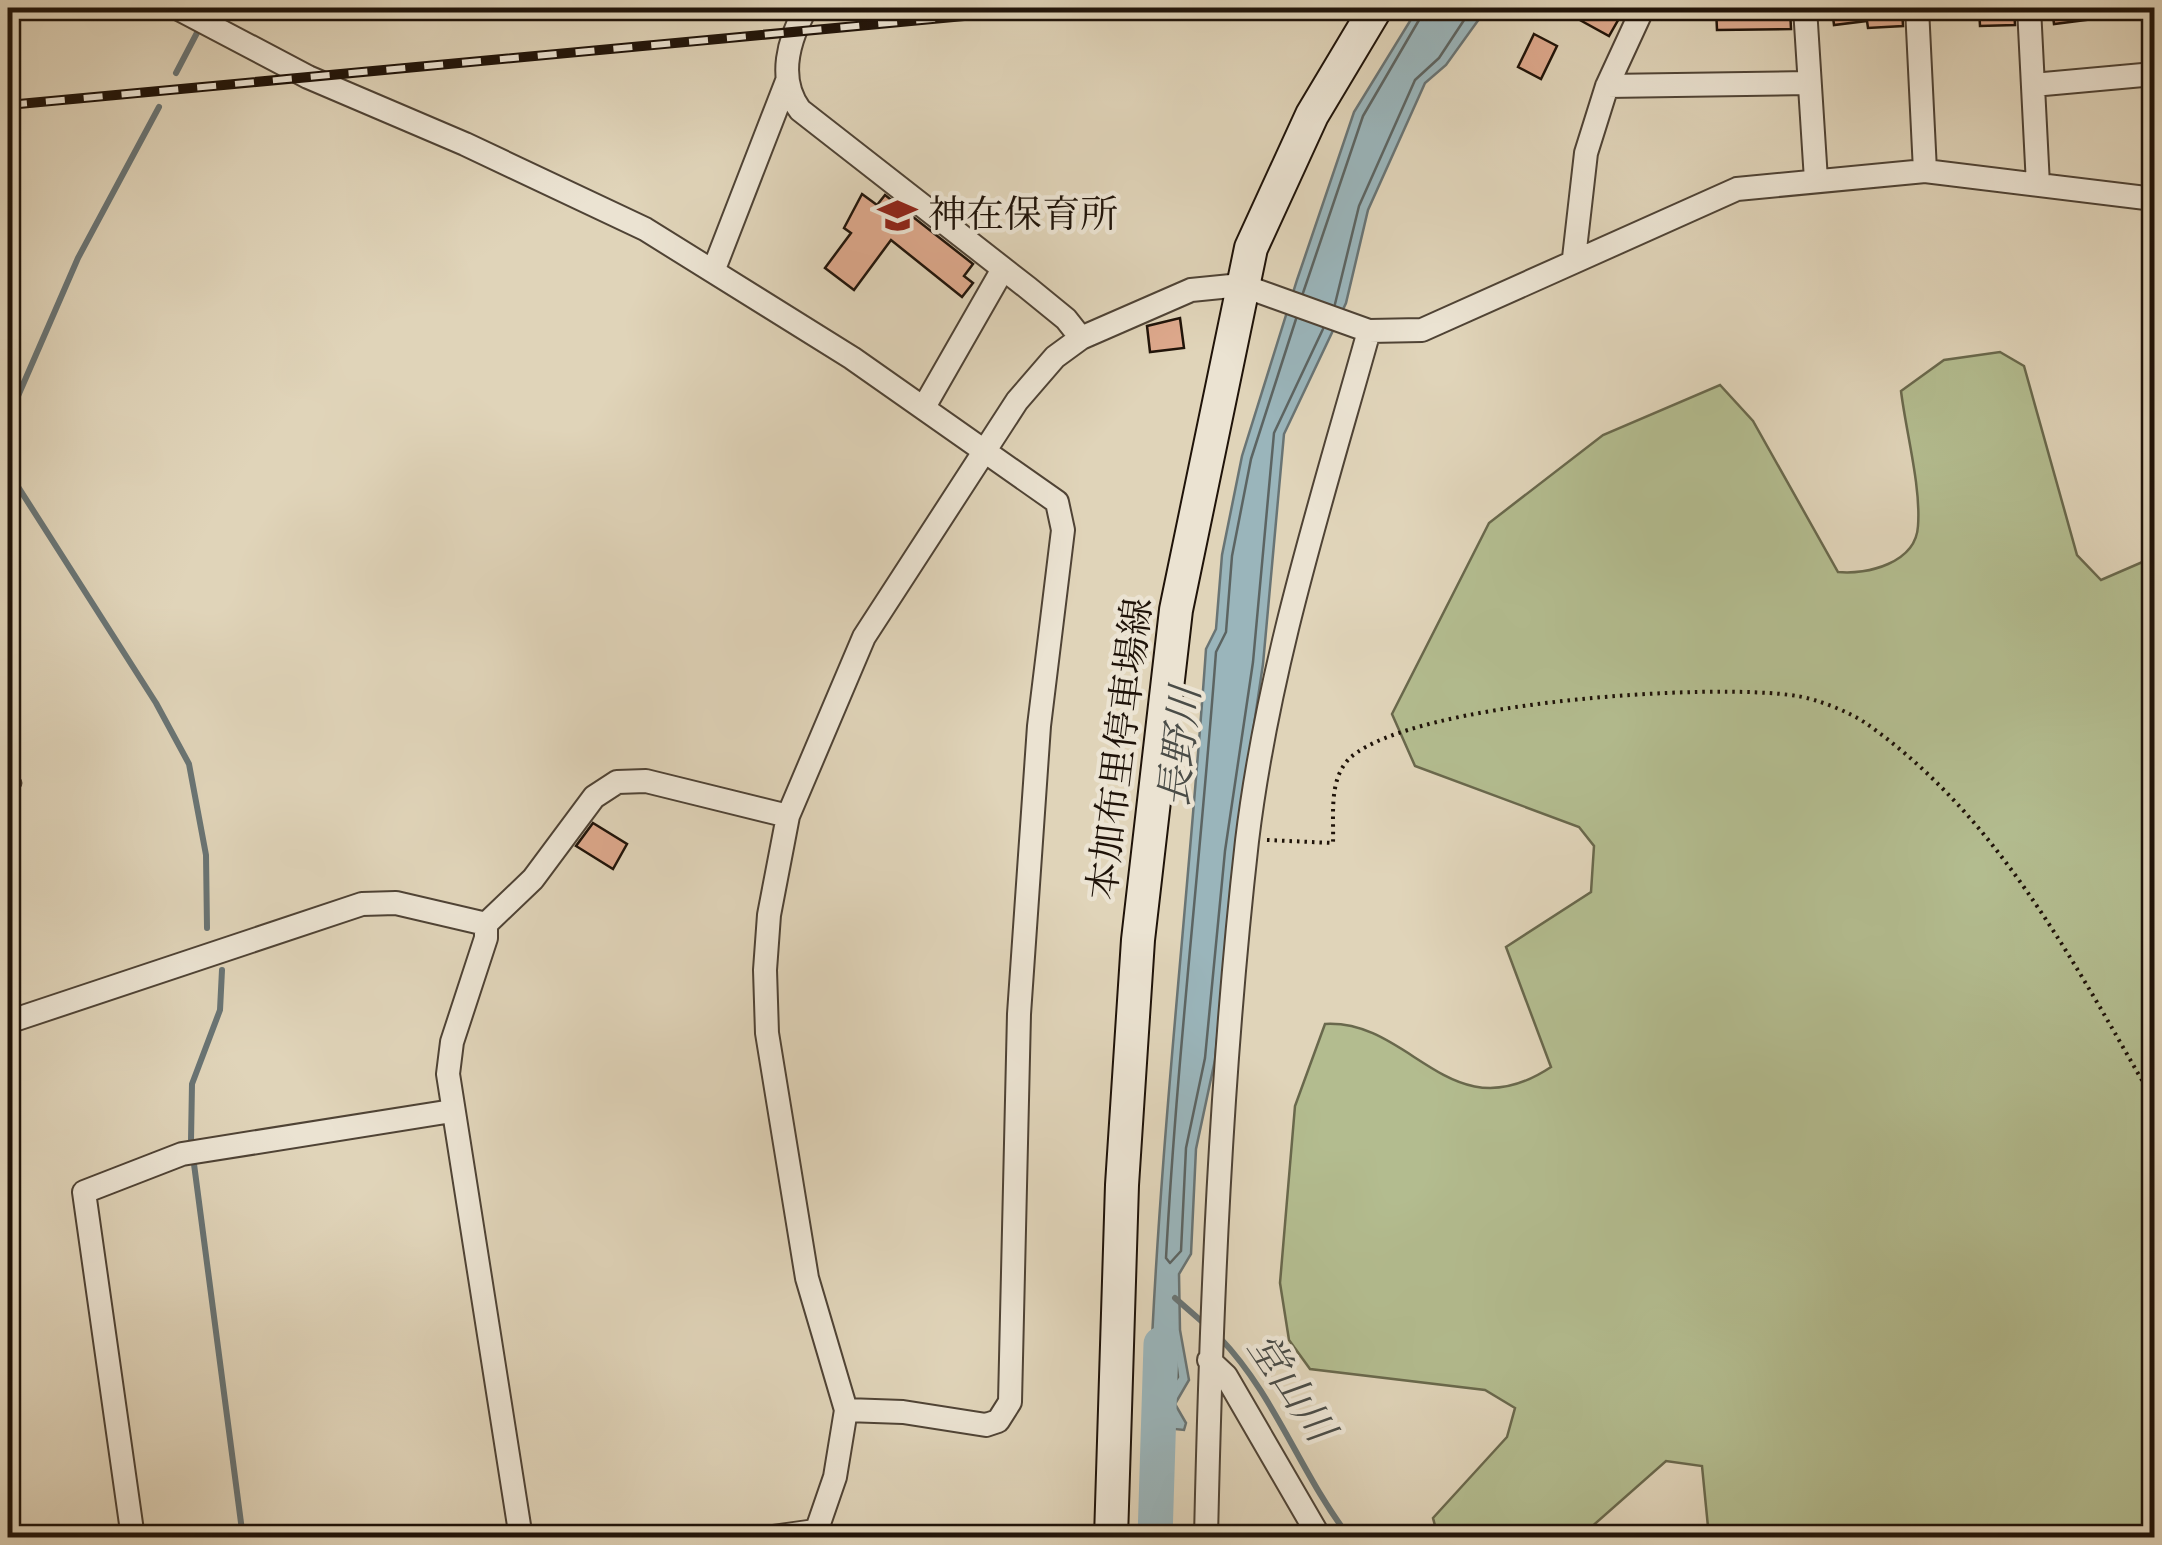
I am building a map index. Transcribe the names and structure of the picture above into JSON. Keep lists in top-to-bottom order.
{
  "streets": {
    "main road": ["本加布里停車場線"]
  },
  "water": ["長野川", "堂山川"],
  "places": {
    "school or university": ["神在保育所"]
  }
}
